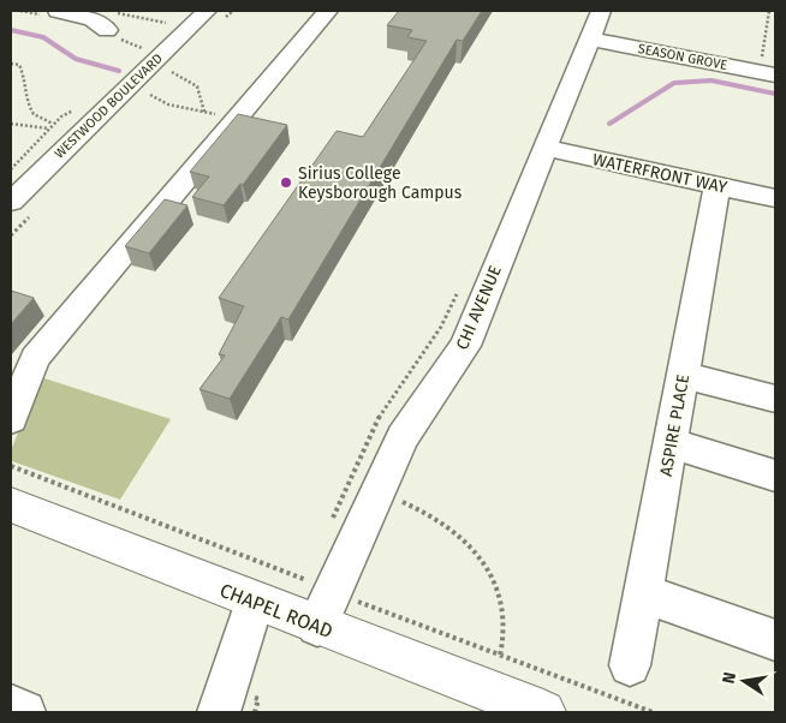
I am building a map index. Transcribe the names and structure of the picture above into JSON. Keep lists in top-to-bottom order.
{
  "streets": {
    "main road": ["CHAPEL ROAD"],
    "street": [
      "SEASON GROVE",
      "WESTWOOD BOULEVARD",
      "WATERFRONT WAY",
      "CHI AVENUE",
      "ASPIRE PLACE"
    ]
  },
  "crossings": [
    ["SEASON GROVE", "CHI AVENUE"],
    ["WATERFRONT WAY", "CHI AVENUE"],
    ["WATERFRONT WAY", "ASPIRE PLACE"],
    ["CHI AVENUE", "CHAPEL ROAD"]
  ],
  "places": ["Sirius College Keysborough Campus"],
  "north": "left"
}
